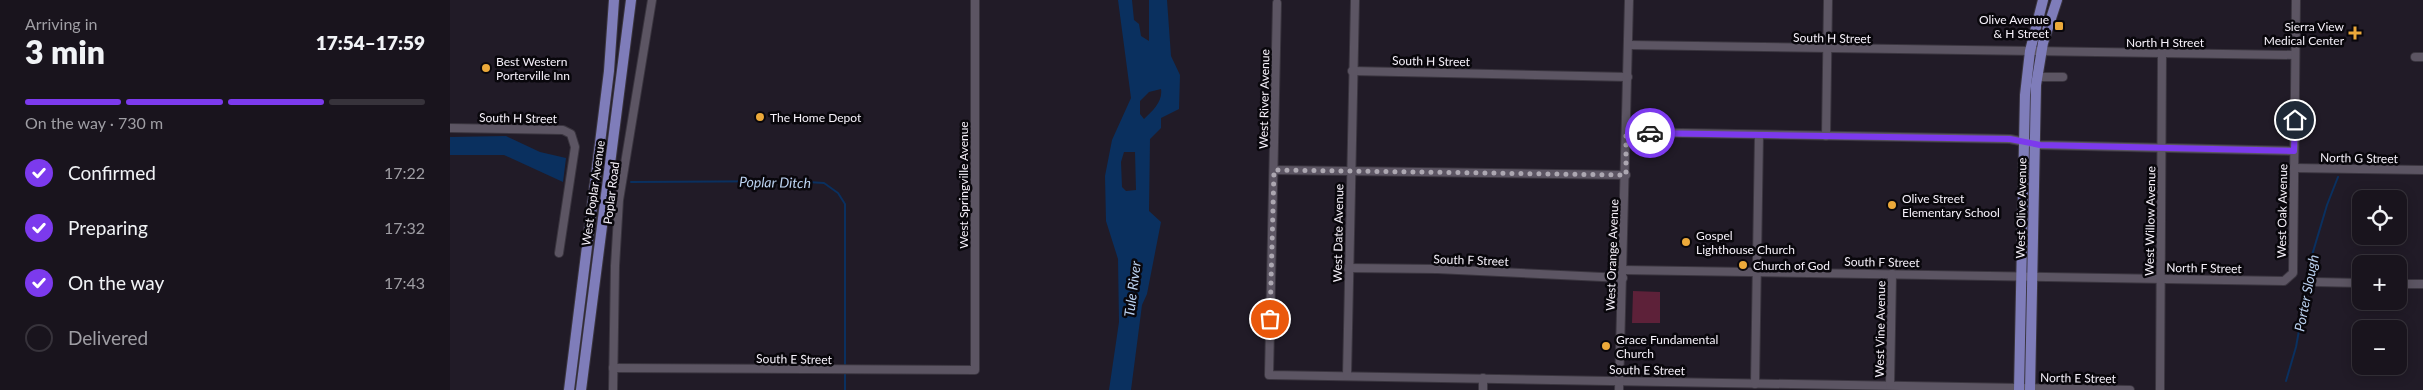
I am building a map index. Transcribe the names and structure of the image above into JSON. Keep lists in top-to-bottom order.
{
  "streets": {
    "main road": ["West Poplar Avenue", "West Olive Avenue"],
    "street": [
      "South H Street",
      "North H Street",
      "West River Avenue",
      "North G Street",
      "West Springville Avenue",
      "Poplar Road",
      "West Oak Avenue",
      "West Willow Avenue",
      "West Date Avenue",
      "West Orange Avenue",
      "South F Street",
      "North F Street",
      "West Vine Avenue",
      "South E Street",
      "North E Street"
    ]
  },
  "crossings": [
    ["South H Street", "North H Street"],
    ["South H Street", "West Olive Avenue"],
    ["South H Street", "West Date Avenue"],
    ["South H Street", "West Orange Avenue"],
    ["North H Street", "West Olive Avenue"],
    ["North H Street", "West Oak Avenue"],
    ["North H Street", "West Willow Avenue"],
    ["West River Avenue", "South E Street"],
    ["North G Street", "West Oak Avenue"],
    ["West Springville Avenue", "South E Street"],
    ["Poplar Road", "South E Street"],
    ["West Olive Avenue", "South F Street"],
    ["West Olive Avenue", "North F Street"],
    ["West Olive Avenue", "South E Street"],
    ["West Olive Avenue", "North E Street"],
    ["West Oak Avenue", "North F Street"],
    ["West Willow Avenue", "North F Street"],
    ["West Date Avenue", "South F Street"],
    ["West Date Avenue", "South E Street"],
    ["West Orange Avenue", "South F Street"],
    ["West Orange Avenue", "South E Street"],
    ["South F Street", "North F Street"],
    ["South F Street", "West Vine Avenue"],
    ["West Vine Avenue", "South E Street"],
    ["South E Street", "North E Street"]
  ],
  "water": ["Poplar Ditch", "Tule River", "Porter Slough"],
  "places": {
    "transit": ["Olive Avenue & H Street"],
    "health": ["Sierra View Medical Center"],
    "other": [
      "Best Western Porterville Inn",
      "The Home Depot",
      "Olive Street Elementary School",
      "Gospel Lighthouse Church",
      "Church of God",
      "Grace Fundamental Church"
    ]
  },
  "page": {
    "heading": ["3 min", "Arriving in", "17:54–17:59"],
    "bar": "On the way · 730 m",
    "list": [
      ["Confirmed", "17:22"],
      ["Preparing", "17:32"],
      ["On the way", "17:43"],
      "Delivered"
    ],
    "map_buttons": ["+", "−"]
  }
}
